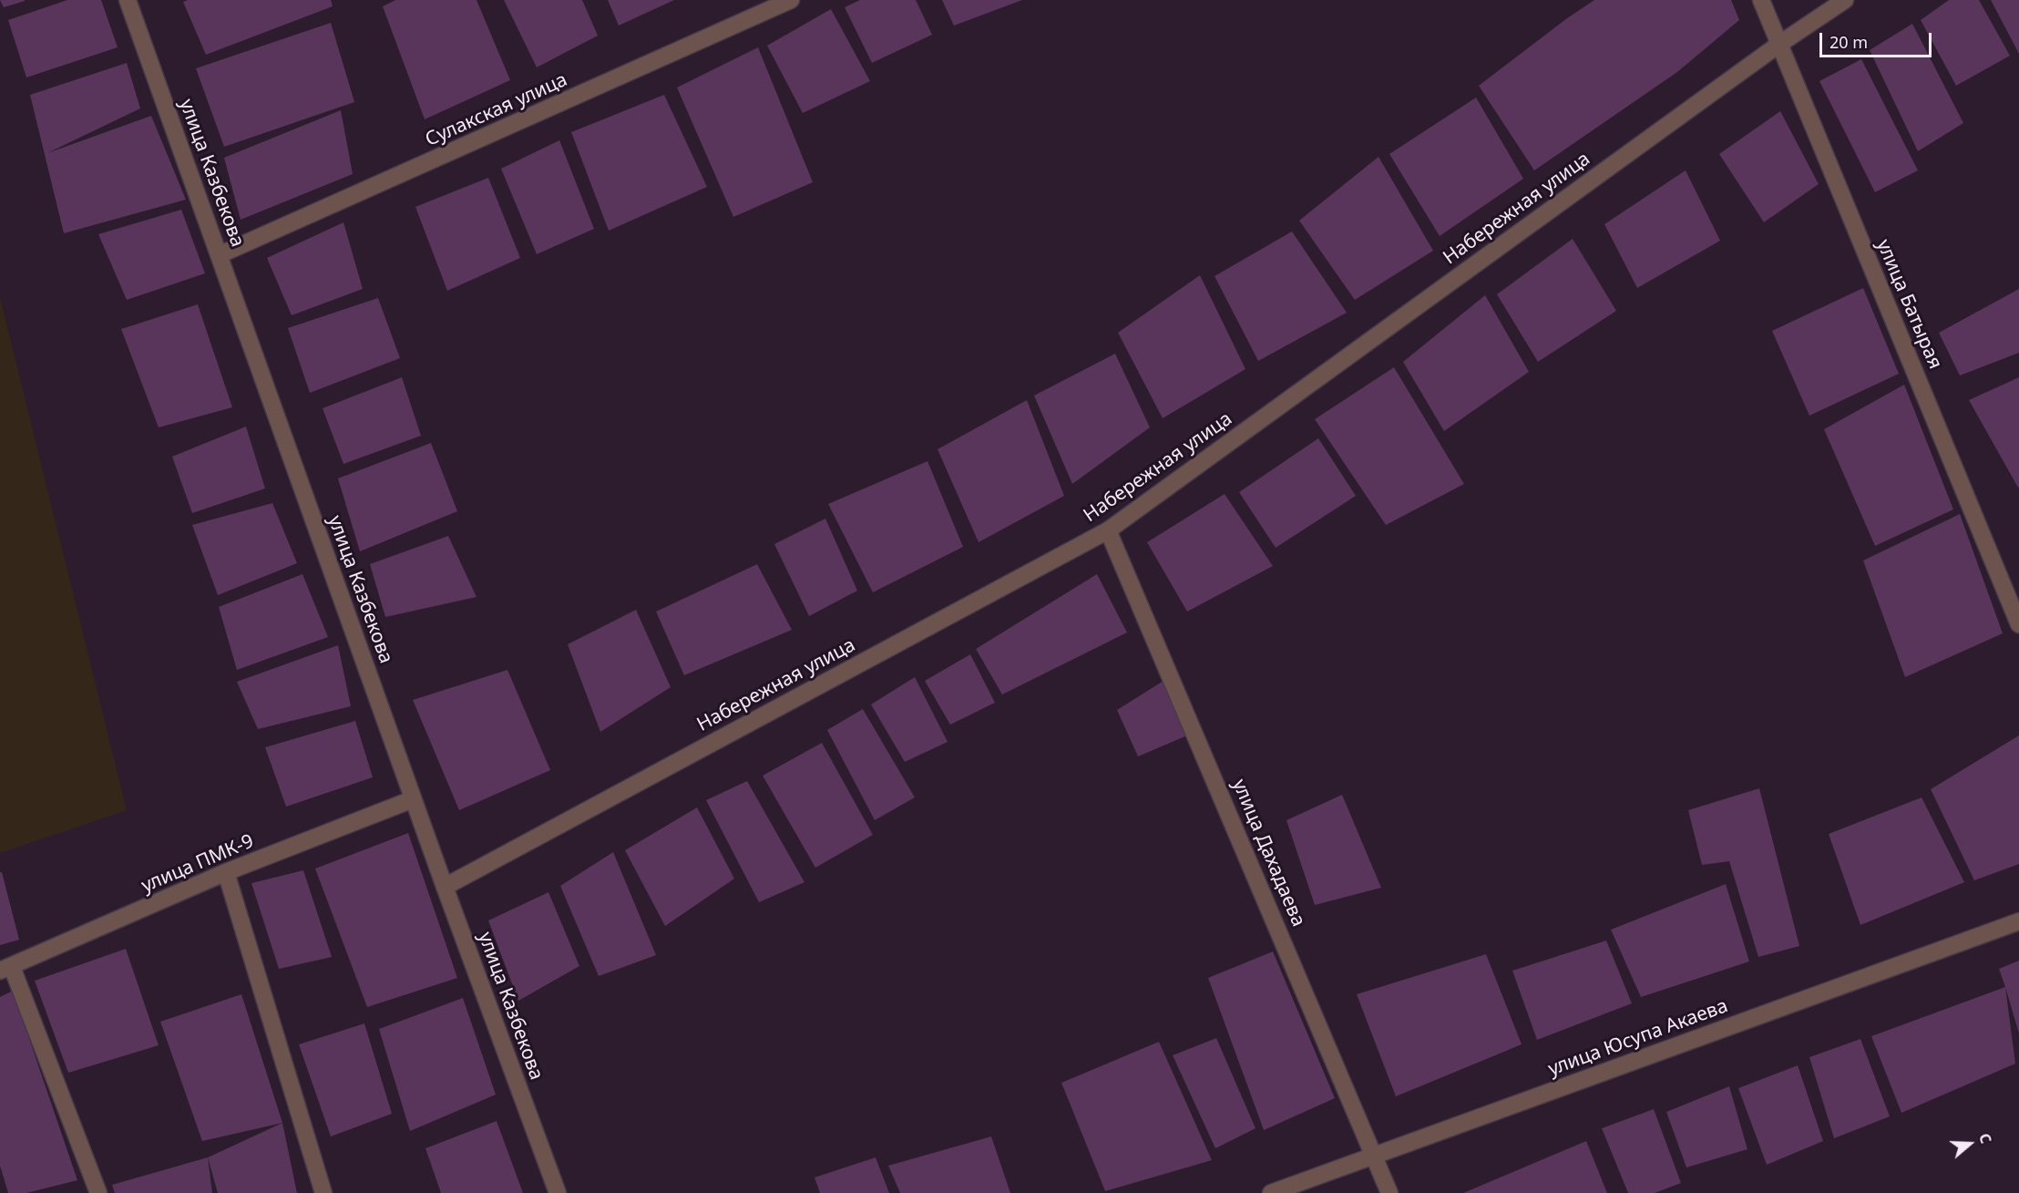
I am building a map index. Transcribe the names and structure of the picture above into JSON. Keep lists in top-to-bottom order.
{
  "streets": {
    "street": [
      "Сулакская улица",
      "улица Казбекова",
      "Набережная улица",
      "улица Батырая",
      "улица Дахадаева",
      "улица ПМК-9",
      "улица Юсупа Акаева"
    ]
  },
  "crossings": [
    ["Сулакская улица", "улица Казбекова"],
    ["улица Казбекова", "Набережная улица"],
    ["улица Казбекова", "улица ПМК-9"],
    ["Набережная улица", "улица Батырая"],
    ["Набережная улица", "улица Дахадаева"],
    ["улица Дахадаева", "улица Юсупа Акаева"]
  ],
  "scale_bar": "20 m",
  "north": "right"
}
